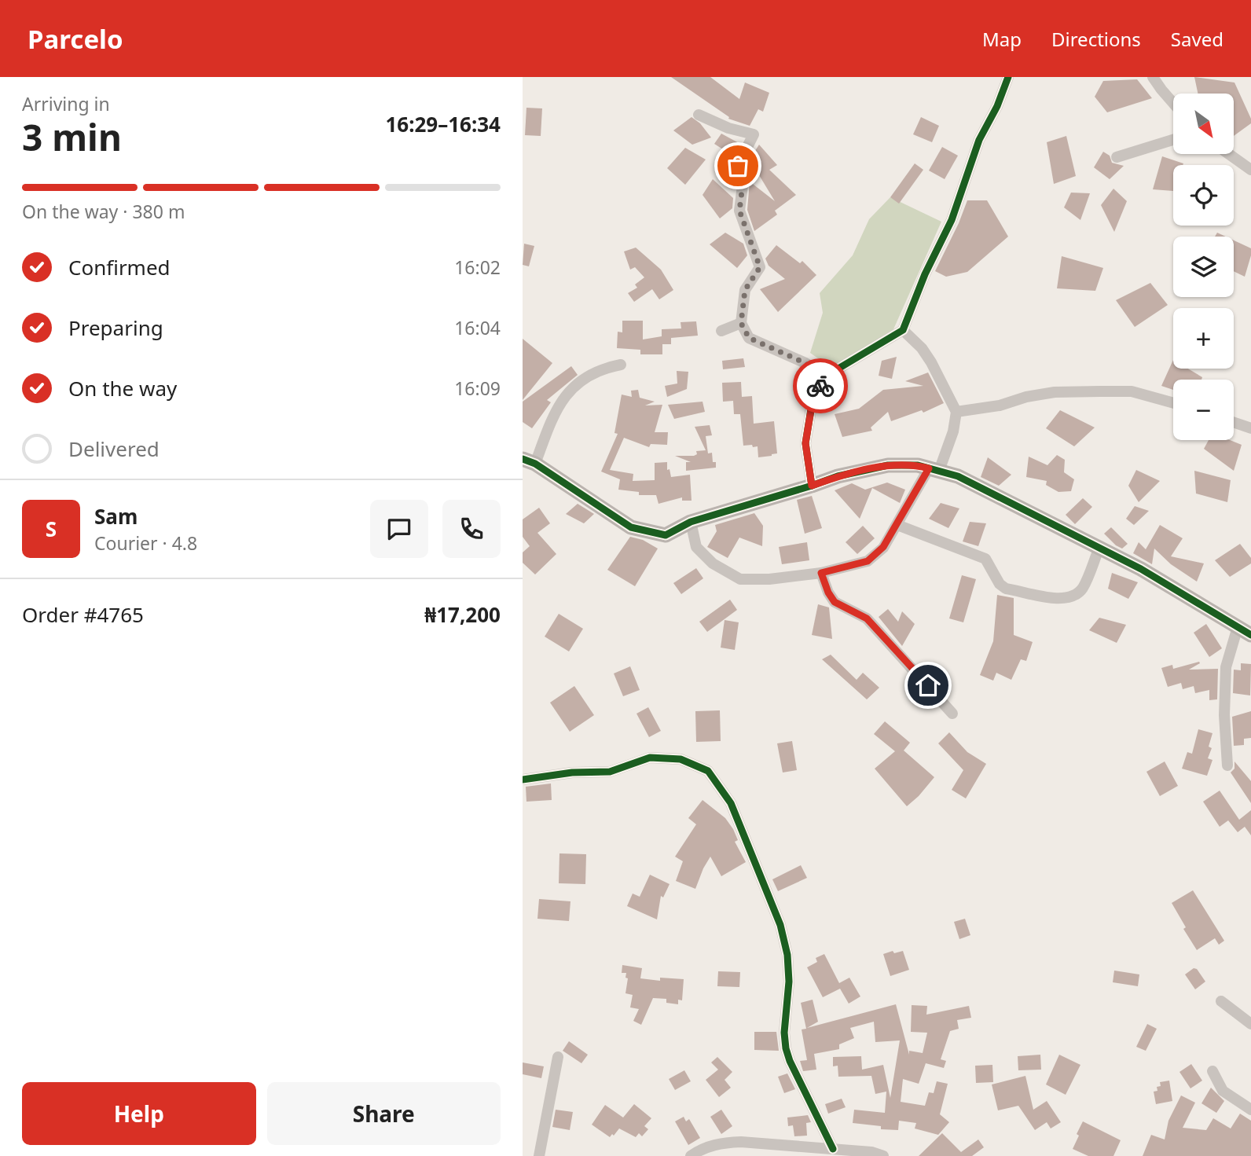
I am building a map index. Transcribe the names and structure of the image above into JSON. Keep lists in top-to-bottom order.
{
  "north": "bottom right",
  "page": {
    "header": "Parcelo",
    "nav": ["Map", "Directions", "Saved"],
    "heading": ["3 min", "Arriving in", "16:29–16:34"],
    "panel": [
      "Sam",
      "Courier · 4.8",
      "Order #4765",
      "₦17,200"
    ],
    "map_buttons": ["+", "−"],
    "bar": "On the way · 380 m",
    "list": [
      ["Confirmed", "16:02"],
      ["Preparing", "16:04"],
      ["On the way", "16:09"],
      "Delivered"
    ],
    "round": "S",
    "buttons": ["Help", "Share"]
  }
}
